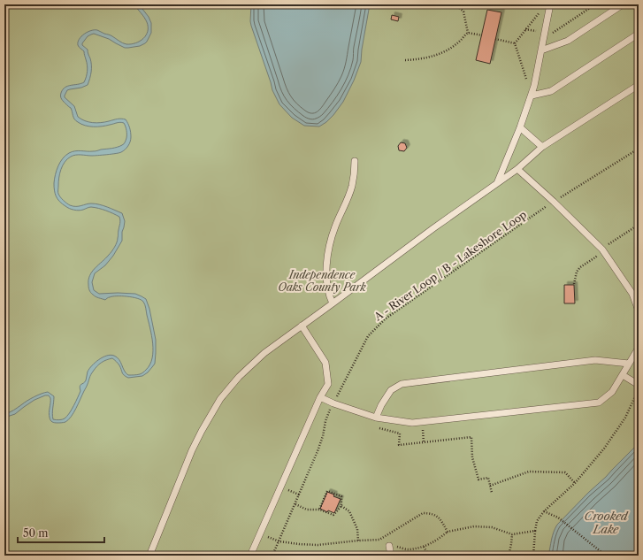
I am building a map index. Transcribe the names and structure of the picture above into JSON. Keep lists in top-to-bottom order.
{
  "streets": {
    "path": ["A - River Loop / B - Lakeshore Loop"]
  },
  "water": ["Crooked Lake"],
  "parks": ["Independence Oaks County Park"],
  "scale_bar": "50 m"
}
